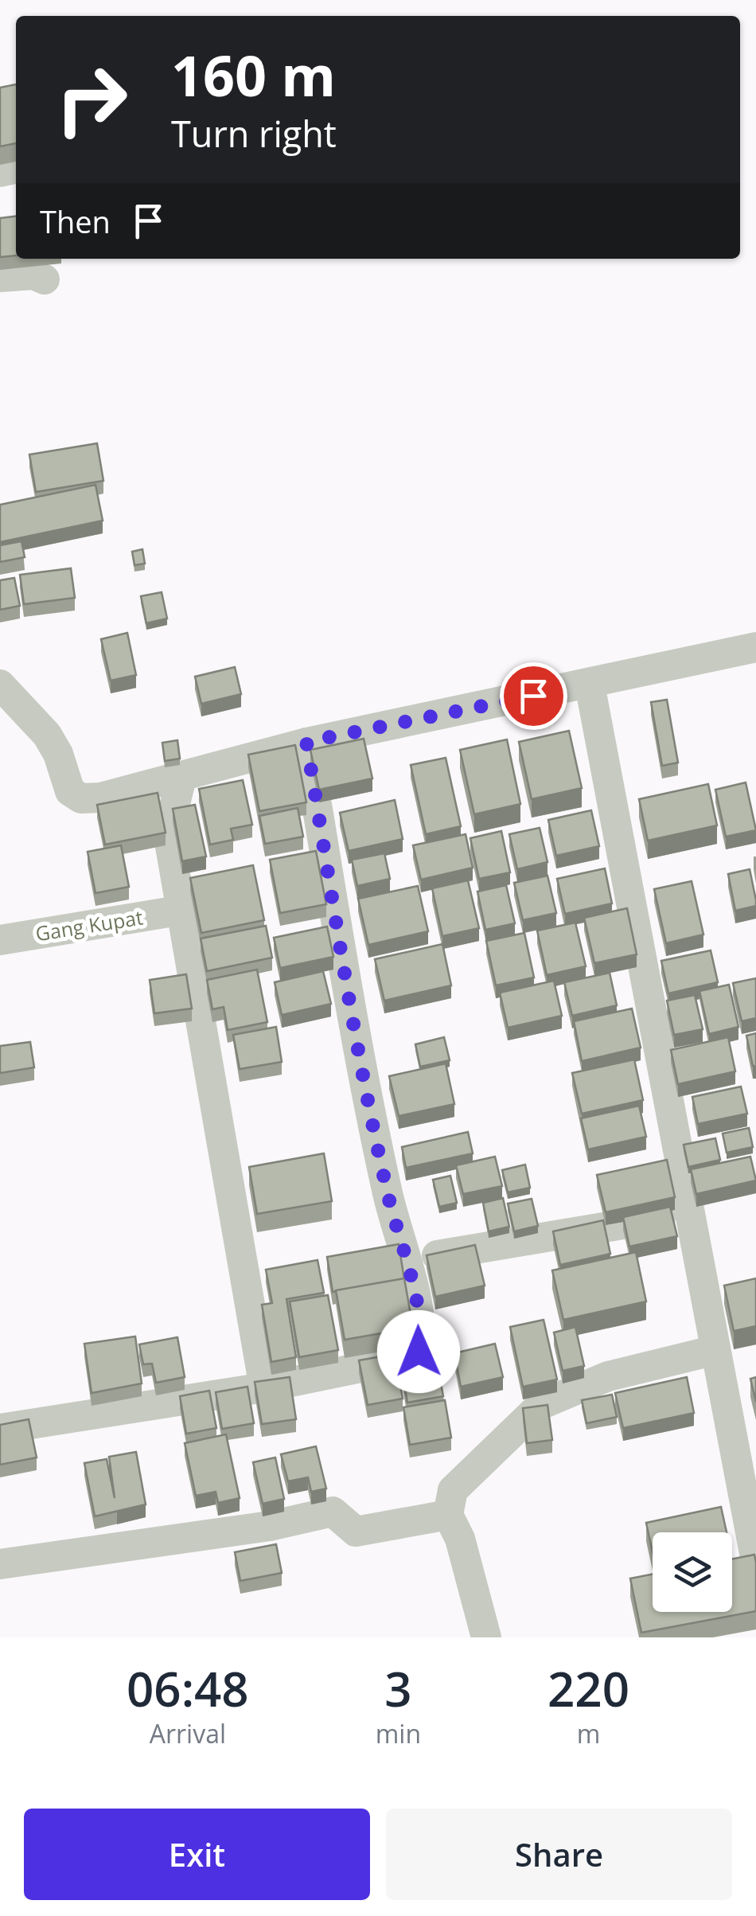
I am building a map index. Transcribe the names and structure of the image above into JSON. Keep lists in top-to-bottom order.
{
  "streets": {
    "street": ["Gang Kupat"]
  },
  "page": {
    "turn": ["160 m", "Turn right"],
    "then": "Then",
    "eta": [
      "06:48",
      "Arrival",
      "3",
      "min",
      "220",
      "m"
    ],
    "buttons": ["Exit", "Share"]
  }
}
